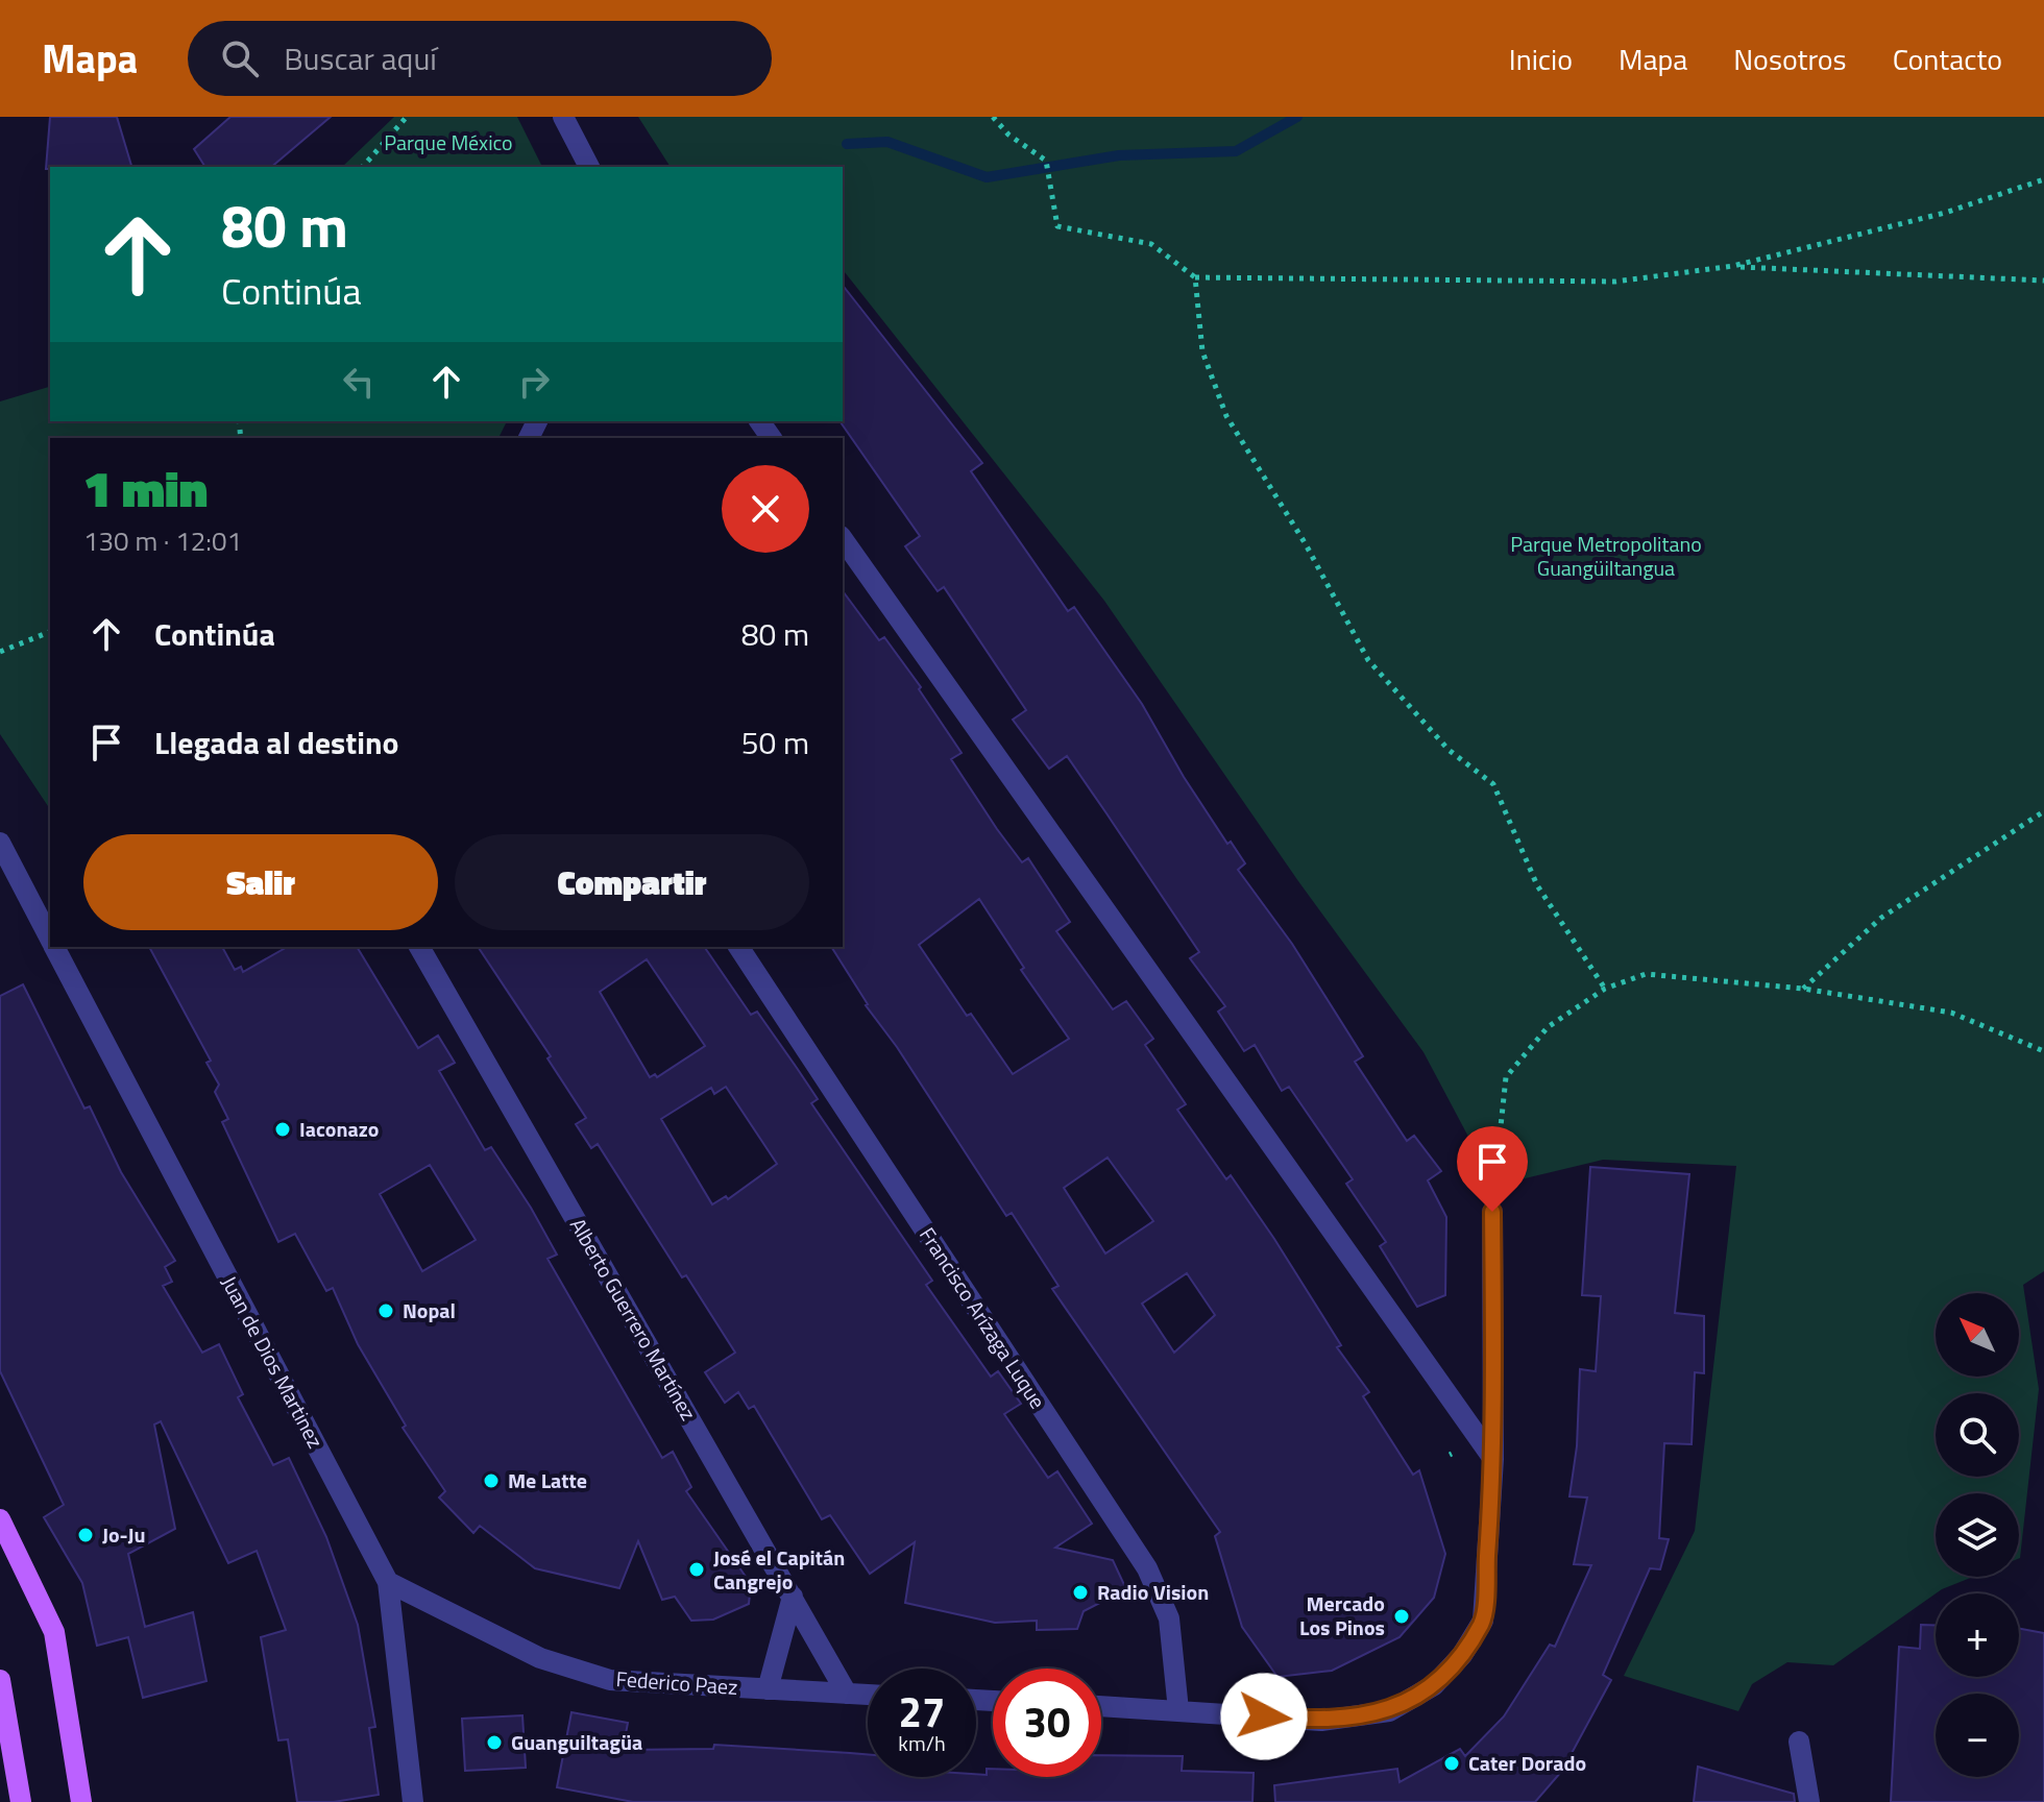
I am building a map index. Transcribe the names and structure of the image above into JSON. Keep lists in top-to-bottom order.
{
  "streets": {
    "street": [
      "Francisco Arízaga Luque",
      "Alberto Guerrero Martínez",
      "Juan de Dios Martinez",
      "Federico Paez"
    ]
  },
  "crossings": [
    ["Alberto Guerrero Martínez", "Federico Paez"],
    ["Juan de Dios Martinez", "Federico Paez"]
  ],
  "parks": ["Parque México", "Parque Metropolitano Guangüiltangua"],
  "places": [
    "Iaconazo",
    "Nopal",
    "Me Latte",
    "Jo-Ju",
    "José el Capitán Cangrejo",
    "Radio Vision",
    "Mercado Los Pinos",
    "Guanguiltagüa",
    "Cater Dorado"
  ],
  "north": "top left",
  "page": {
    "header": "Mapa",
    "search": "Buscar aquí",
    "nav": [
      "Inicio",
      "Mapa",
      "Nosotros",
      "Contacto"
    ],
    "turn": ["80 m", "Continúa"],
    "heading": ["1 min", "130 m · 12:01"],
    "list": [
      {
        "name": "Continúa",
        "value": "80 m"
      },
      {
        "name": "Llegada al destino",
        "value": "50 m"
      }
    ],
    "buttons": ["Salir", "Compartir"],
    "map_buttons": ["+", "−"],
    "speed": "27 km/h",
    "limit": "30"
  }
}
